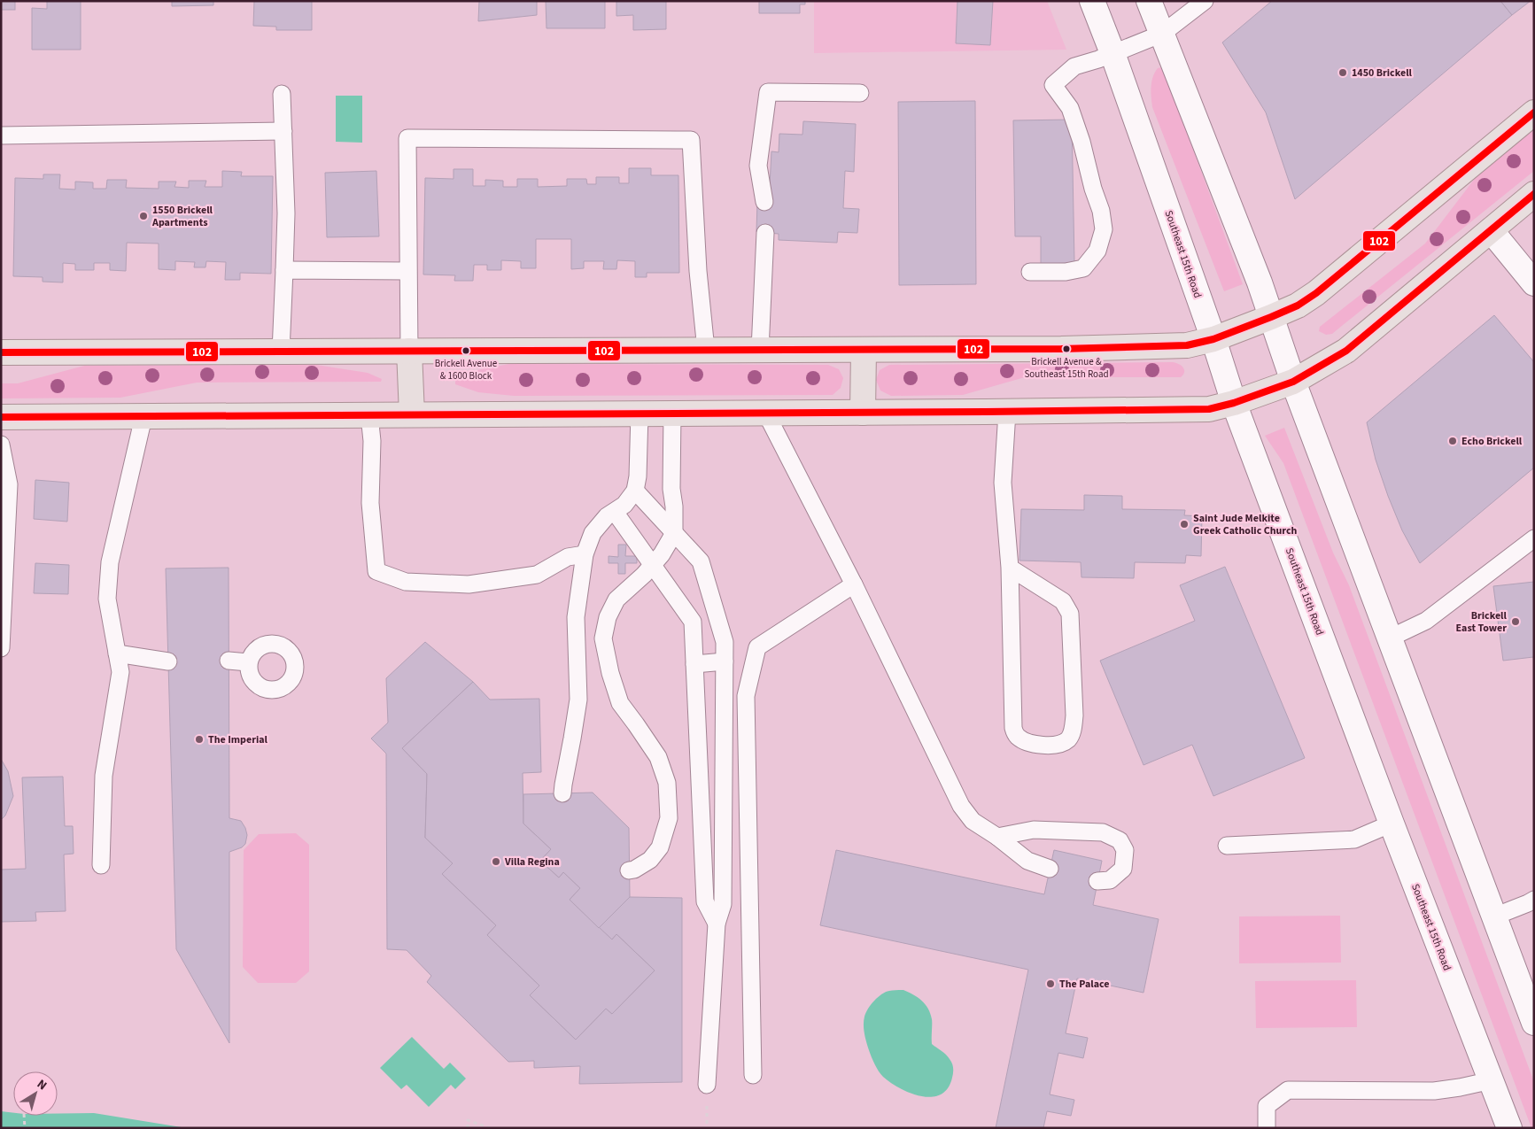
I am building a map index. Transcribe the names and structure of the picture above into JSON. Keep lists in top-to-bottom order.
{
  "streets": {
    "street": ["Southeast 15th Road"]
  },
  "places": [
    "1450 Brickell",
    "1550 Brickell Apartments",
    "Brickell Avenue & Southeast 15th Road",
    "Brickell Avenue & 1600 Block",
    "Echo Brickell",
    "Saint Jude Melkite Greek Catholic Church",
    "Brickell East Tower",
    "The Imperial",
    "Villa Regina",
    "The Palace"
  ],
  "lines": ["transit line 102"],
  "north": "top right"
}
